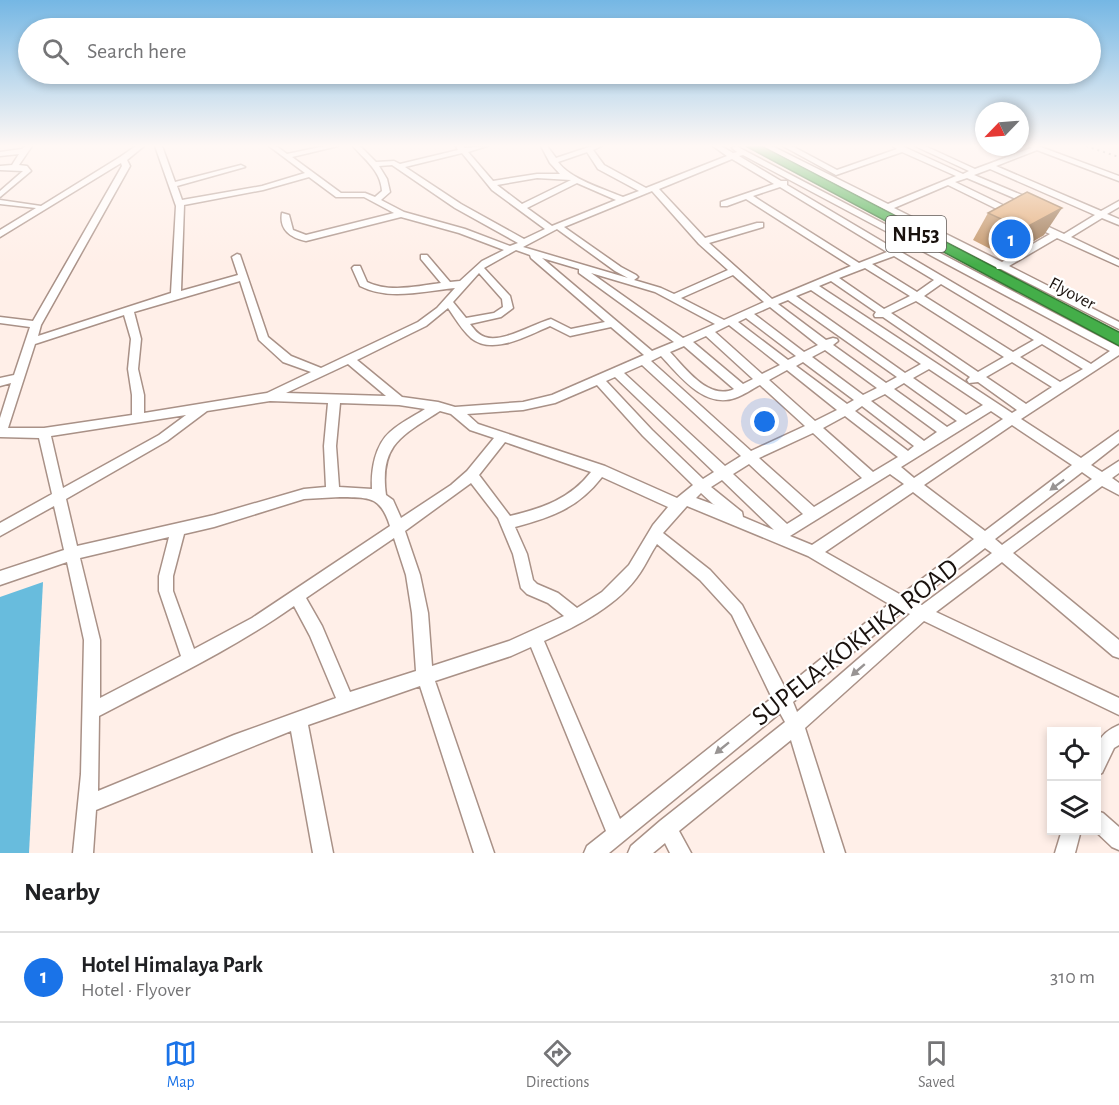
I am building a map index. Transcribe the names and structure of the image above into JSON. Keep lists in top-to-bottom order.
{
  "streets": {
    "highway": ["NH53", "Flyover"],
    "street": ["SUPELA-KOKHKA ROAD"]
  },
  "north": "bottom left",
  "page": {
    "search": "Search here",
    "pins": "1",
    "heading": "Nearby",
    "list": [
      {
        "mark": "1",
        "name": "Hotel Himalaya Park",
        "note": "Hotel · Flyover",
        "value": "310 m"
      }
    ],
    "nav": ["Map", "Directions", "Saved"]
  }
}
